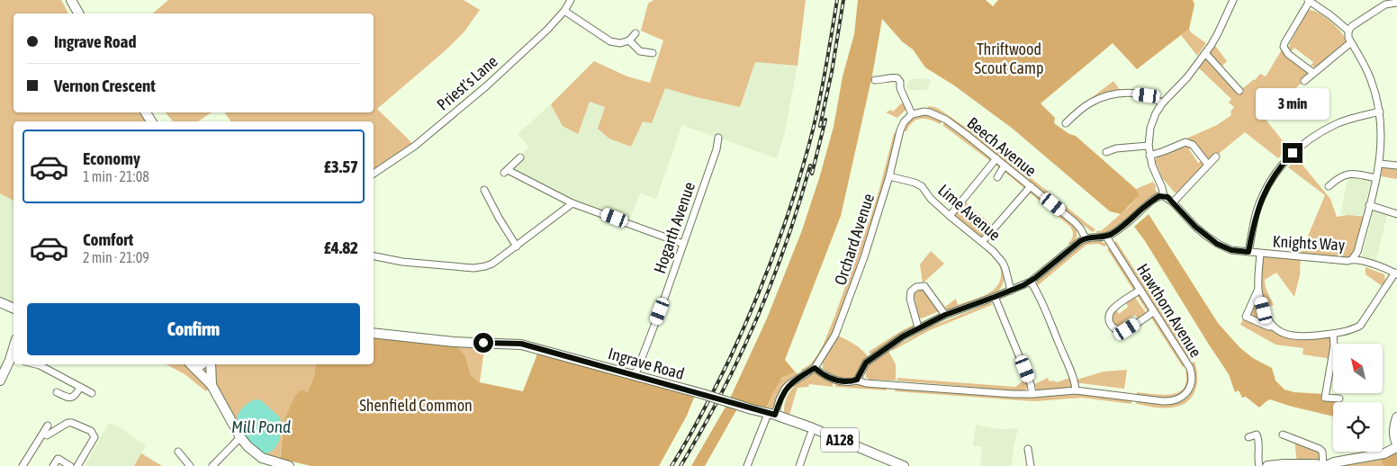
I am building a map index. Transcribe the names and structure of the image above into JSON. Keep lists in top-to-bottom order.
{
  "streets": {
    "main road": ["Ingrave Road", "A128"],
    "street": [
      "Priest's Lane",
      "Beech Avenue",
      "Lime Avenue",
      "Hogarth Avenue",
      "Orchard Avenue",
      "Knights Way",
      "Hawthorn Avenue"
    ]
  },
  "crossings": [
    ["Beech Avenue", "Orchard Avenue"],
    ["Lime Avenue", "Orchard Avenue"],
    ["Hogarth Avenue", "Ingrave Road"],
    ["Orchard Avenue", "Hawthorn Avenue"],
    ["Orchard Avenue", "Ingrave Road"]
  ],
  "water": ["Mill Pond"],
  "parks": ["Thriftwood Scout Camp", "Shenfield Common"],
  "north": "top left",
  "page": {
    "banner": ["Ingrave Road", "Vernon Crescent"],
    "bubble": "3 min",
    "list": [
      {
        "name": "Economy",
        "note": "1 min · 21:08",
        "value": "£3.57"
      },
      {
        "name": "Comfort",
        "note": "2 min · 21:09",
        "value": "£4.82"
      }
    ],
    "buttons": "Confirm"
  }
}
